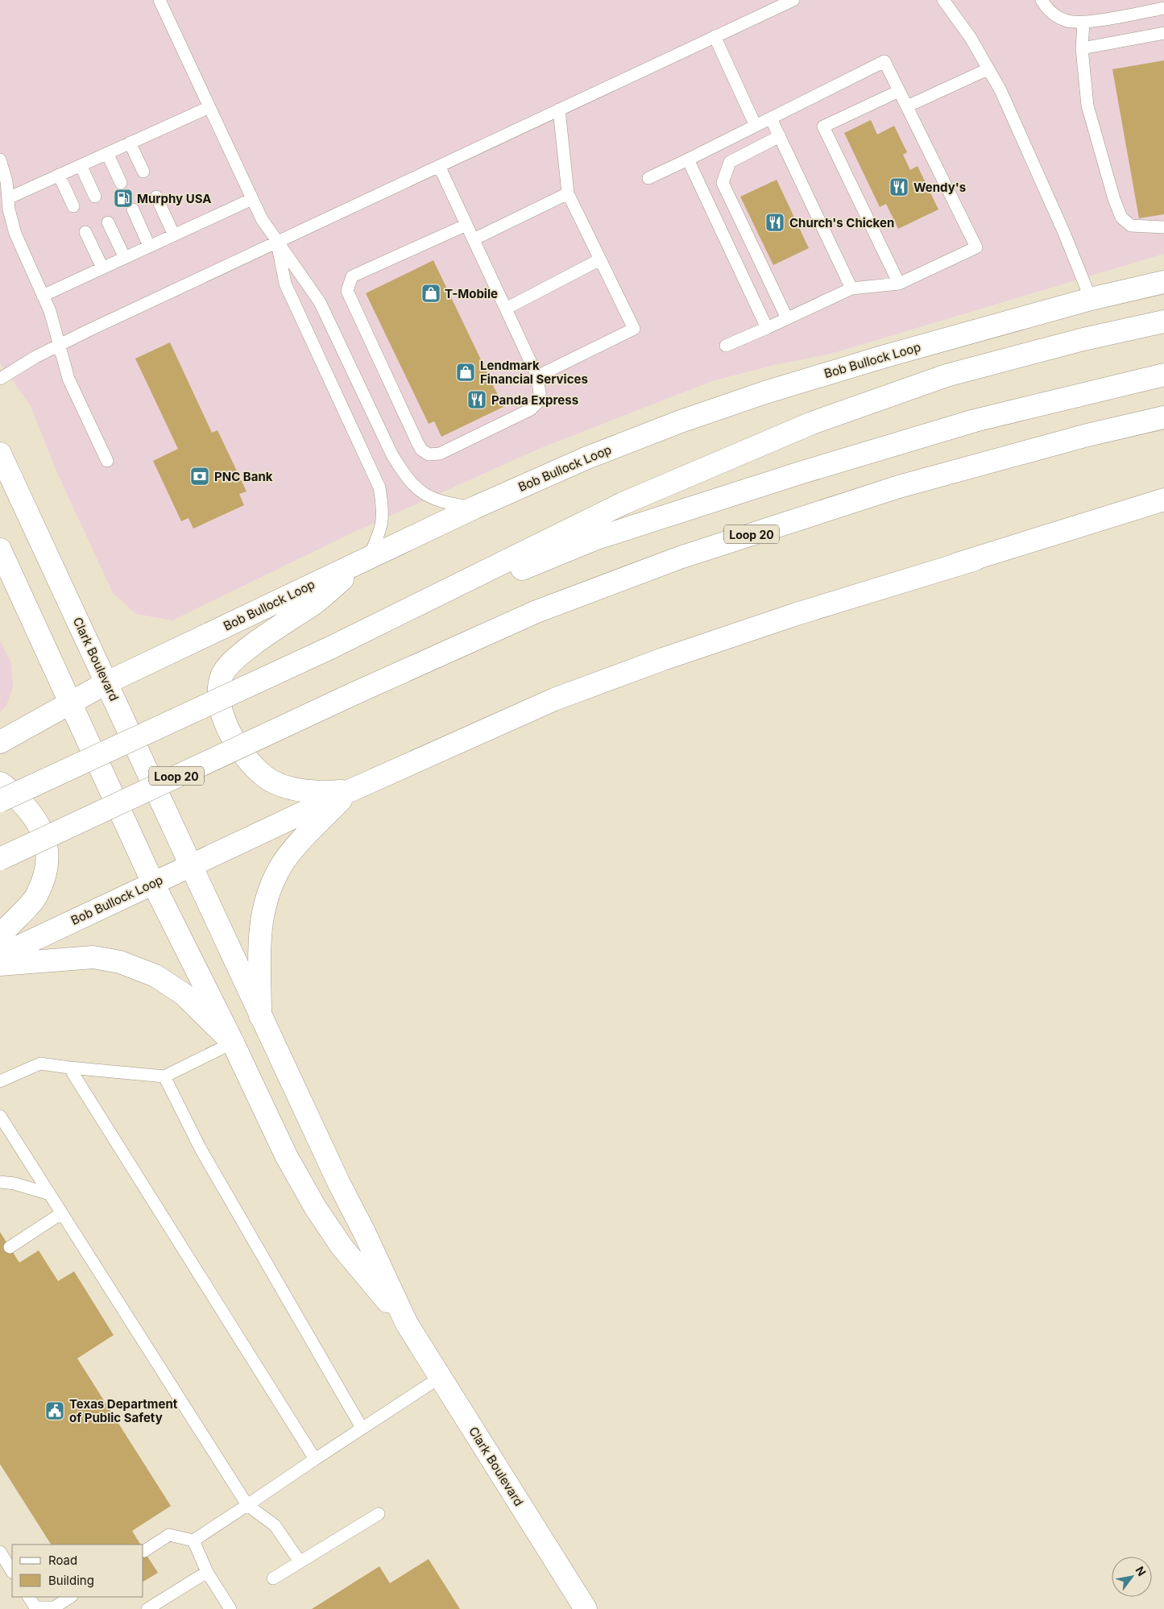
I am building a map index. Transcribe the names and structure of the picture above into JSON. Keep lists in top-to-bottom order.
{
  "streets": {
    "main road": ["Bob Bullock Loop", "Loop 20", "Clark Boulevard"]
  },
  "crossings": [
    ["Bob Bullock Loop", "Clark Boulevard"]
  ],
  "places": {
    "restaurant": ["Wendy's", "Church's Chicken", "Panda Express"],
    "fuel station": ["Murphy USA"],
    "shop": ["T-Mobile", "Lendmark Financial Services"],
    "bank": ["PNC Bank"],
    "public building": ["Texas Department of Public Safety"]
  },
  "legend": ["Road", "Building"],
  "north": "top right"
}
